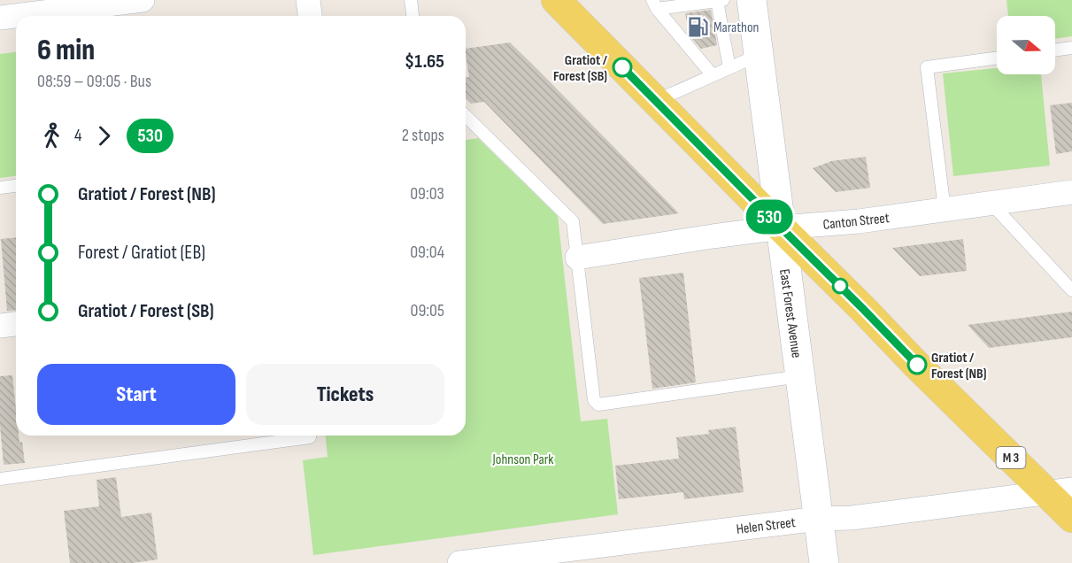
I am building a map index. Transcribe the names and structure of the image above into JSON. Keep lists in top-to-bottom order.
{
  "streets": {
    "main road": ["East Forest Avenue", "M 3"],
    "street": ["Canton Street", "Helen Street"]
  },
  "crossings": [
    ["Canton Street", "East Forest Avenue"],
    ["Canton Street", "M 3"],
    ["East Forest Avenue", "M 3"],
    ["East Forest Avenue", "Helen Street"],
    ["M 3", "Helen Street"]
  ],
  "parks": ["Johnson Park"],
  "places": {
    "fuel station": ["Marathon"],
    "other": ["Gratiot / Forest (SB)", "Gratiot / Forest (NB)"]
  },
  "lines": ["bus line 530"],
  "north": "right",
  "page": {
    "on_map": "530",
    "heading": ["6 min", "08:59 – 09:05 · Bus", "$1.65"],
    "legs": ["4", "530", "2 stops"],
    "list": [
      {
        "name": "Gratiot / Forest (NB)",
        "value": "09:03"
      },
      {
        "name": "Forest / Gratiot (EB)",
        "value": "09:04"
      },
      {
        "name": "Gratiot / Forest (SB)",
        "value": "09:05"
      }
    ],
    "buttons": ["Start", "Tickets"]
  }
}
